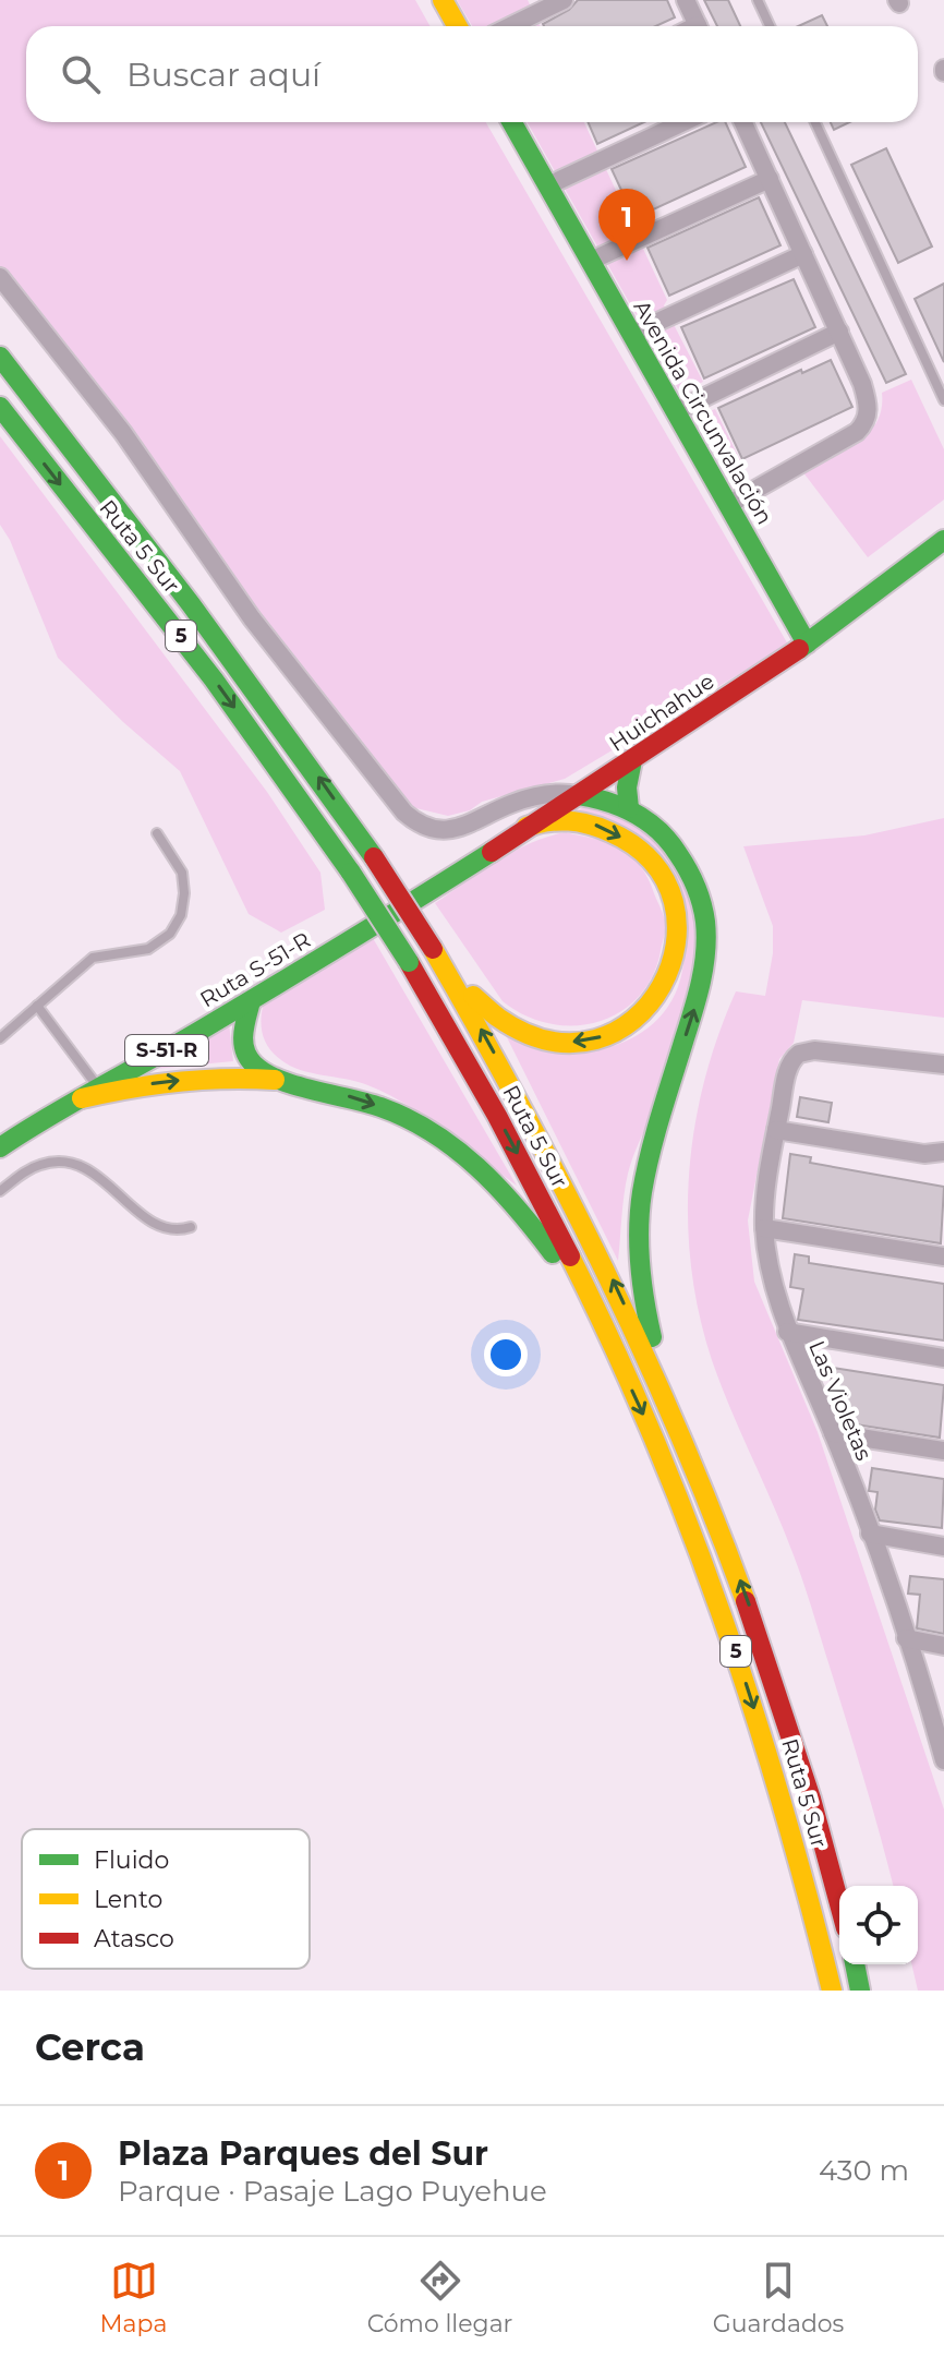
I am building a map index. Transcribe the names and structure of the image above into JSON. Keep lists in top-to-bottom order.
{
  "streets": {
    "main road": [
      "Avenida Circunvalación",
      "Ruta 5 Sur",
      "5",
      "Huichahue",
      "Ruta S-51-R",
      "S-51-R"
    ],
    "street": ["Las Violetas"]
  },
  "crossings": [
    ["Avenida Circunvalación", "Huichahue"],
    ["Huichahue", "Ruta S-51-R"]
  ],
  "legend": ["Fluido", "Lento", "Atasco"],
  "page": {
    "search": "Buscar aquí",
    "pins": "1",
    "heading": "Cerca",
    "list": [
      {
        "mark": "1",
        "name": "Plaza Parques del Sur",
        "note": "Parque · Pasaje Lago Puyehue",
        "value": "430 m"
      }
    ],
    "nav": ["Mapa", "Cómo llegar", "Guardados"]
  }
}
